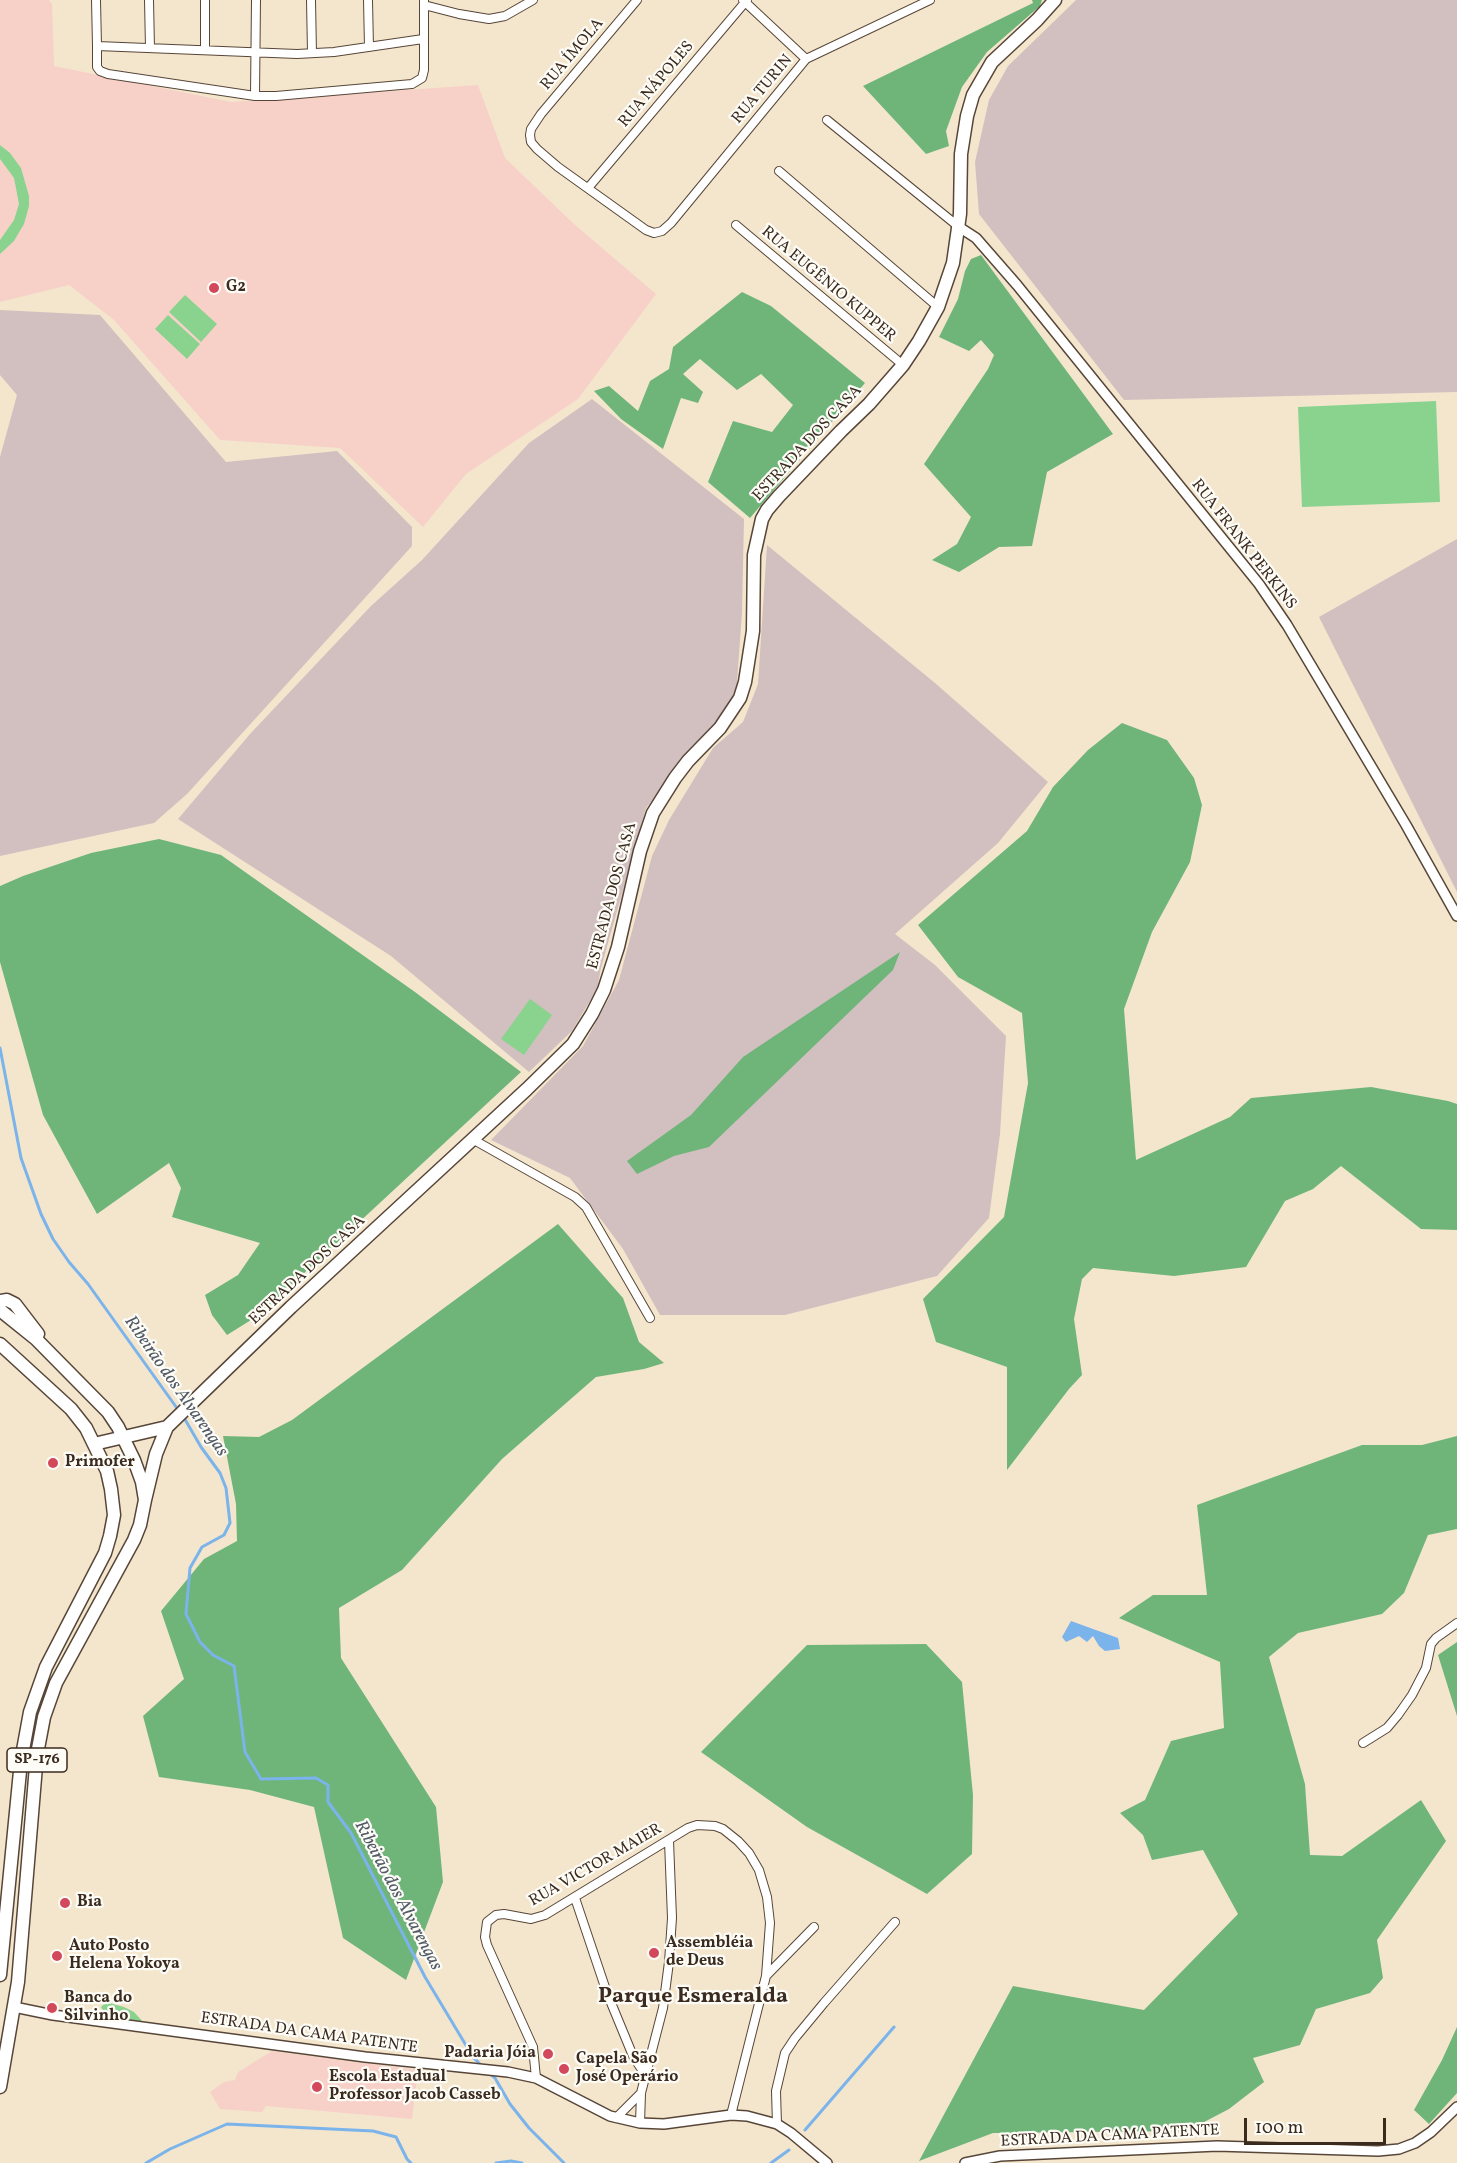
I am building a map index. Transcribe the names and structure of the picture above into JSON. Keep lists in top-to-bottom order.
{
  "streets": {
    "main road": ["ESTRADA DOS CASA", "SP-176"],
    "street": [
      "RUA ÍMOLA",
      "RUA NÁPOLES",
      "RUA TURIN",
      "RUA EUGÊNIO KUPPER",
      "RUA FRANK PERKINS",
      "RUA VICTOR MAIER",
      "ESTRADA DA CAMA PATENTE"
    ]
  },
  "crossings": [
    ["RUA ÍMOLA", "RUA NÁPOLES"],
    ["RUA ÍMOLA", "RUA TURIN"],
    ["RUA NÁPOLES", "RUA TURIN"],
    ["RUA EUGÊNIO KUPPER", "ESTRADA DOS CASA"],
    ["ESTRADA DOS CASA", "RUA FRANK PERKINS"],
    ["SP-176", "ESTRADA DA CAMA PATENTE"],
    ["RUA VICTOR MAIER", "ESTRADA DA CAMA PATENTE"]
  ],
  "districts": ["Parque Esmeralda"],
  "water": ["Ribeirão dos Alvarengas"],
  "places": [
    "G2",
    "Primofer",
    "Bia",
    "Assembléia de Deus",
    "Auto Posto Helena Yokoya",
    "Banca do Silvinho",
    "Padaria Jóia",
    "Capela São José Operário",
    "Escola Estadual Professor Jacob Casseb"
  ],
  "scale_bar": "100 m"
}
